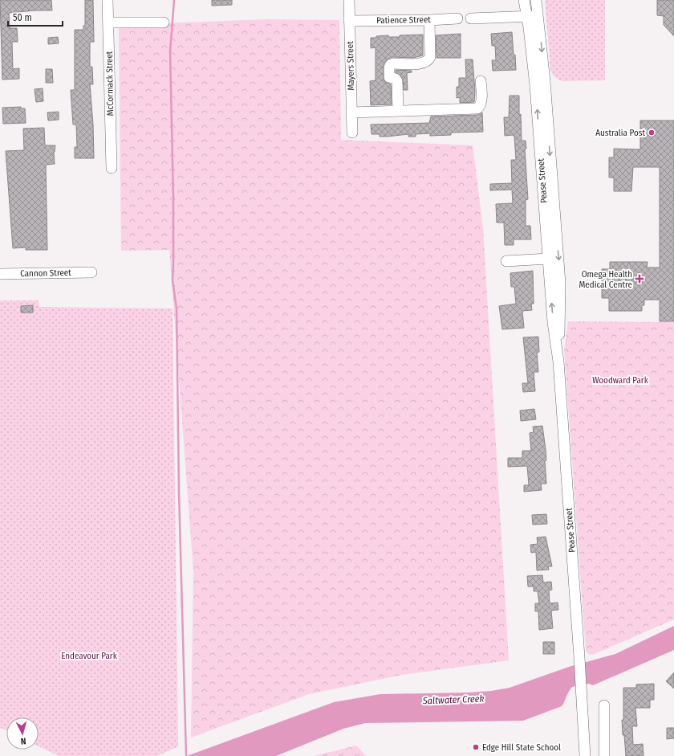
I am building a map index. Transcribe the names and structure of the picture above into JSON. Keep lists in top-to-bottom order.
{
  "streets": {
    "street": [
      "Patience Street",
      "Mayers Street",
      "McCormack Street",
      "Pease Street",
      "Cannon Street"
    ]
  },
  "crossings": [
    ["Patience Street", "Mayers Street"]
  ],
  "water": ["Saltwater Creek"],
  "parks": ["Woodward Park", "Endeavour Park"],
  "places": {
    "other": ["Australia Post", "Edge Hill State School"],
    "health": ["Omega Health Medical Centre"]
  },
  "scale_bar": "50 m",
  "north": "bottom"
}
